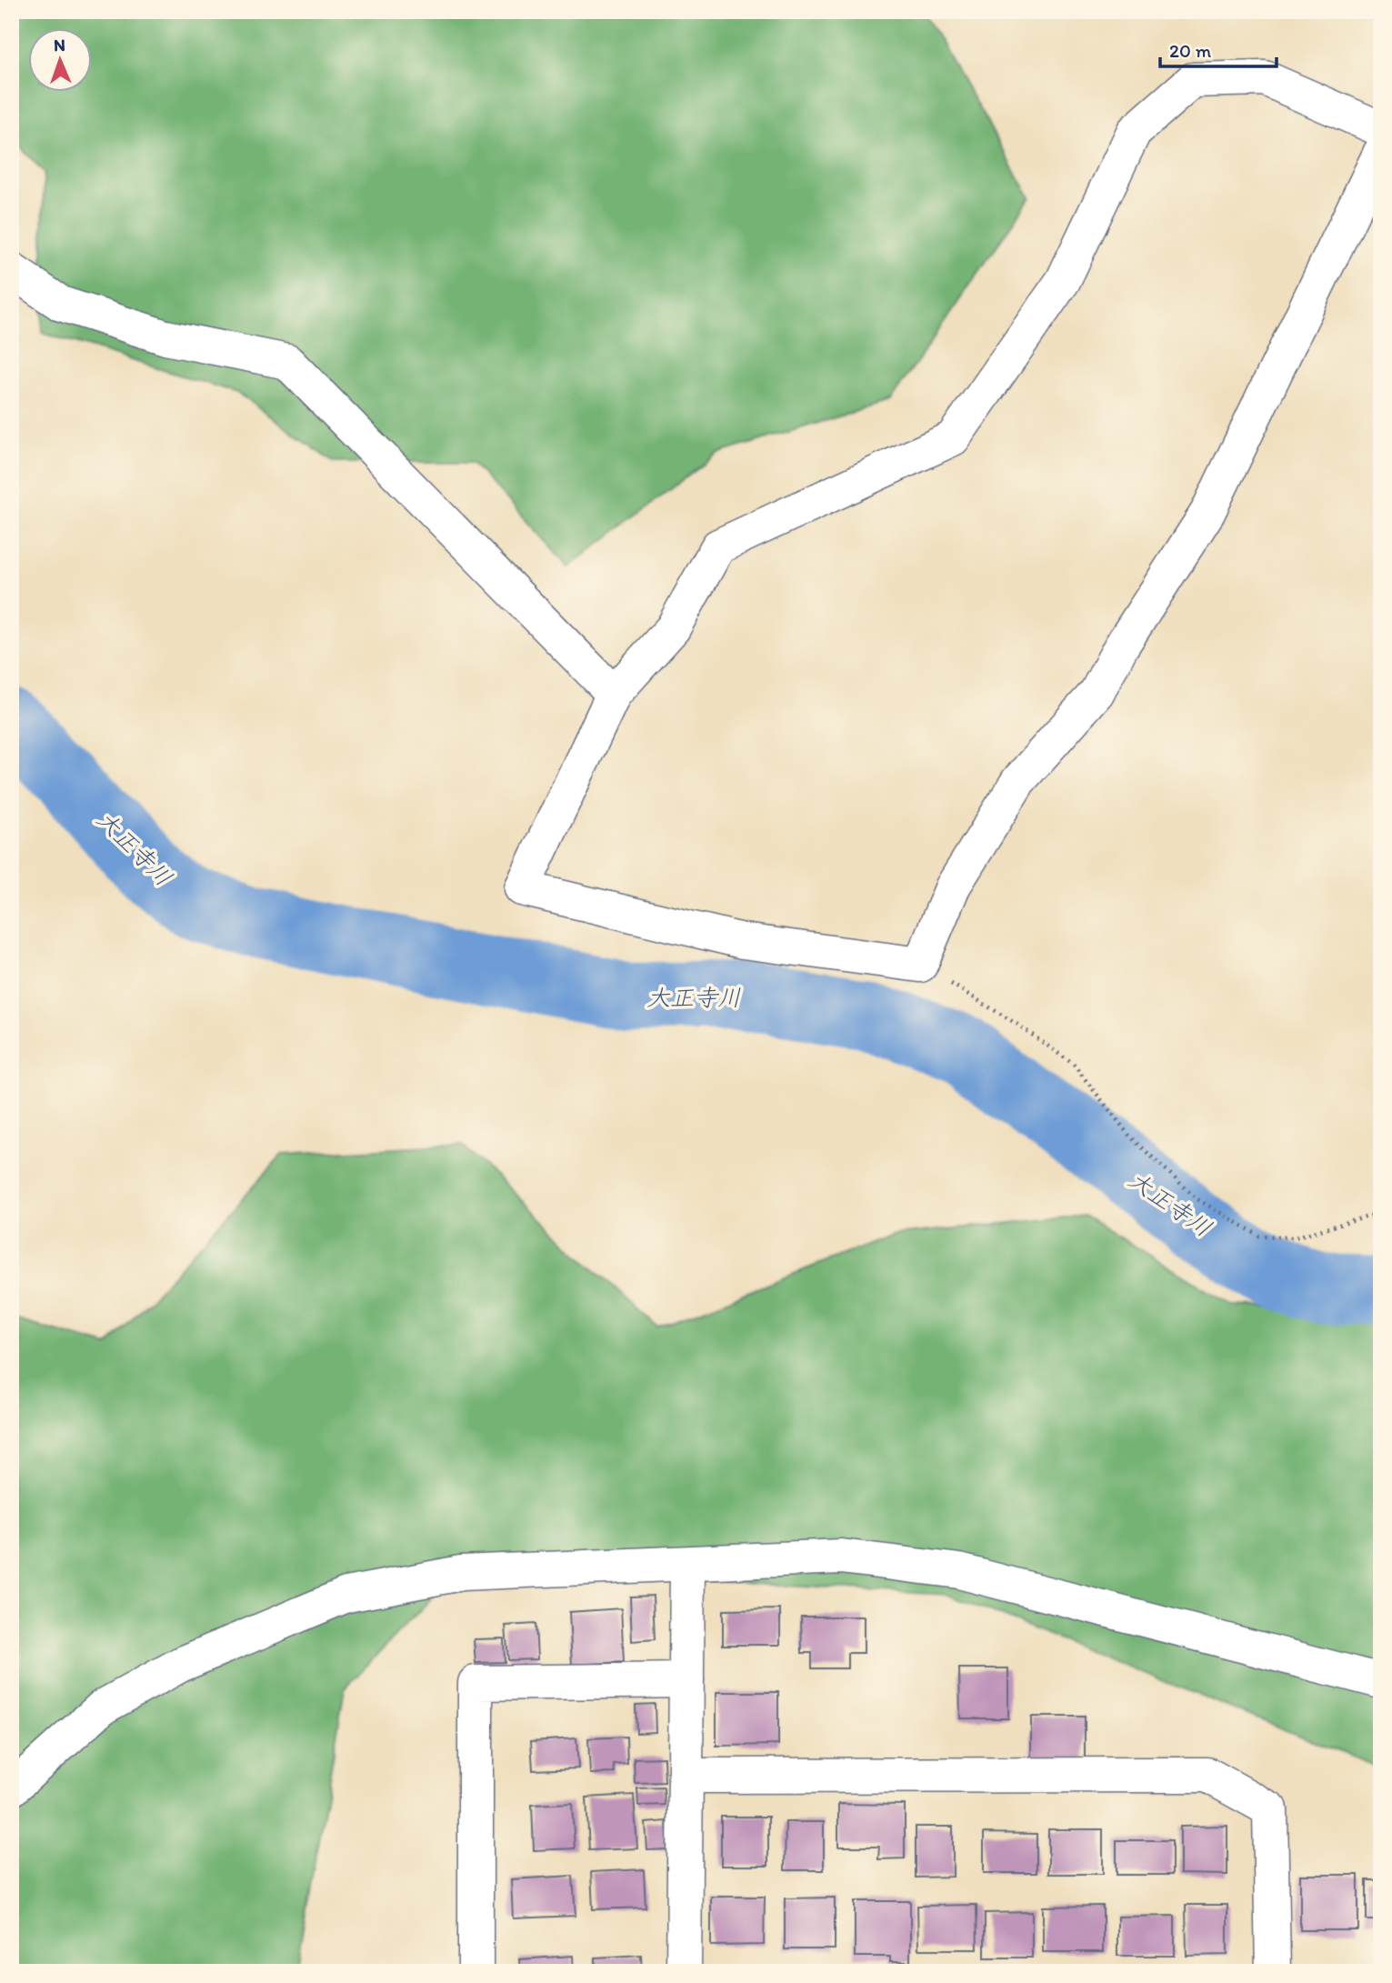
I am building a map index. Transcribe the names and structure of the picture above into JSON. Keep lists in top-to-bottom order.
{
  "water": ["大正寺川"],
  "scale_bar": "20 m",
  "north": "top"
}
